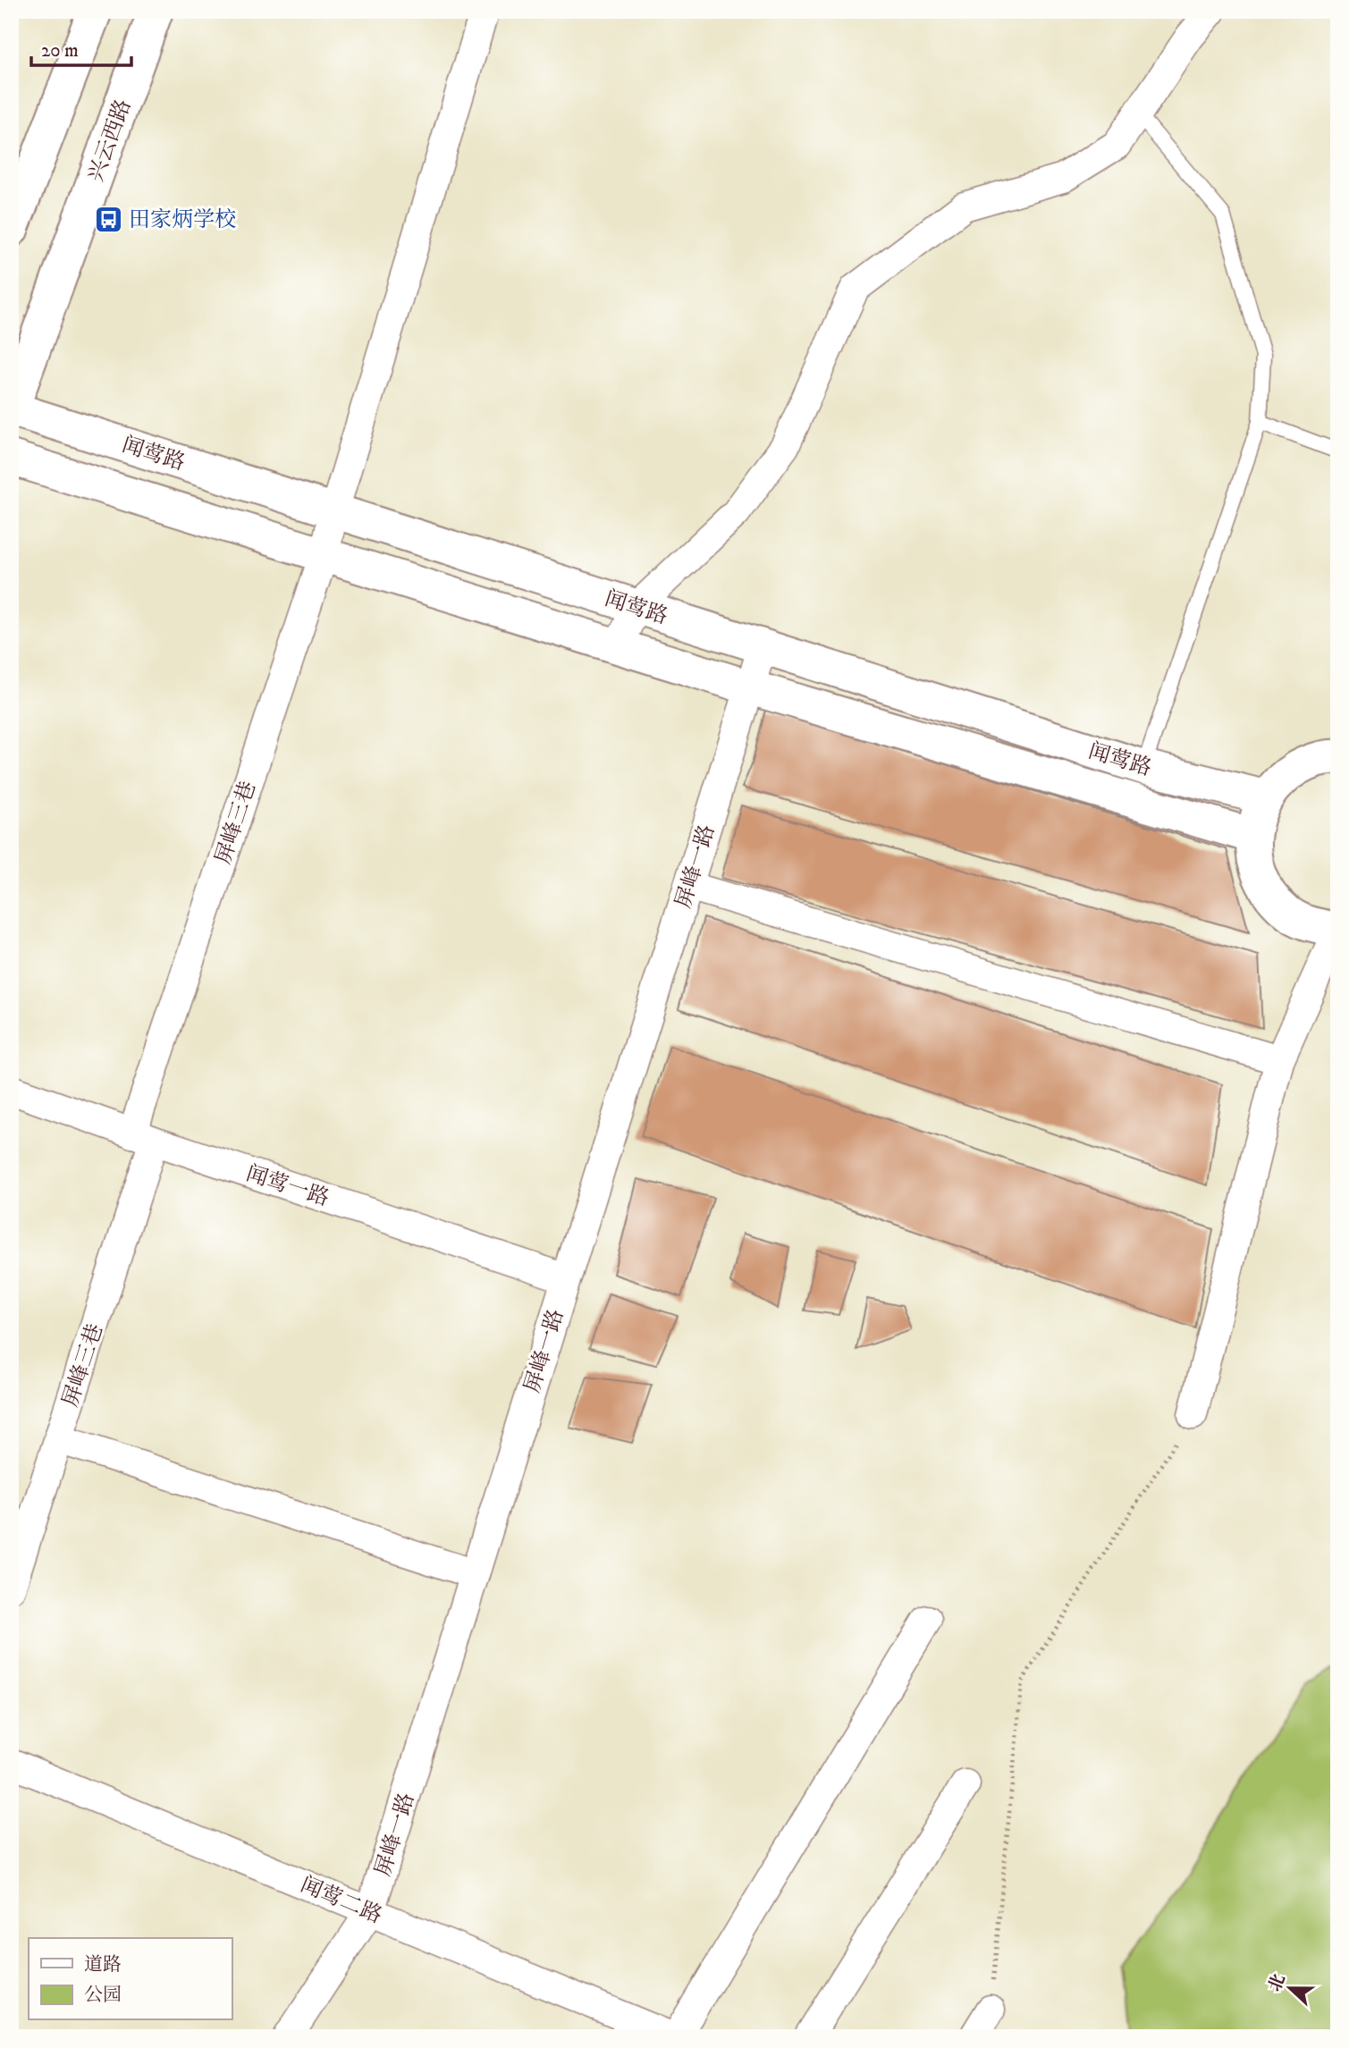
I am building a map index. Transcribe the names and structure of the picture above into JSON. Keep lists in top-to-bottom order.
{
  "streets": {
    "main road": ["兴云西路", "闻莺路"],
    "street": [
      "屏峰三巷",
      "屏峰一路",
      "闻莺一路",
      "闻莺二路"
    ]
  },
  "crossings": [
    ["兴云西路", "闻莺路"],
    ["闻莺路", "屏峰三巷"],
    ["闻莺路", "屏峰一路"],
    ["屏峰三巷", "闻莺一路"],
    ["屏峰一路", "闻莺一路"],
    ["屏峰一路", "闻莺二路"]
  ],
  "places": {
    "bus stop": ["田家炳学校"]
  },
  "legend": ["道路", "公园"],
  "scale_bar": "20 m",
  "north": "left"
}
